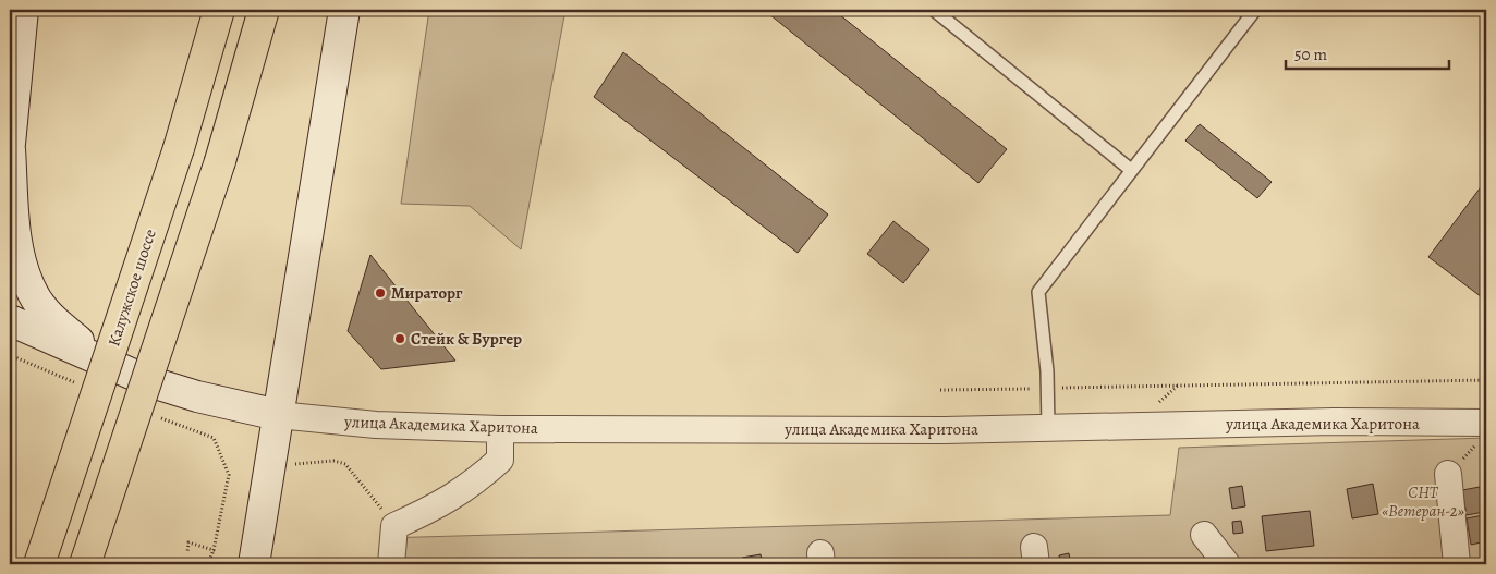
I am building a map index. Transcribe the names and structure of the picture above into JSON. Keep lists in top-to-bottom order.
{
  "streets": {
    "highway": ["Калужское шоссе"],
    "street": ["улица Академика Харитона"]
  },
  "parks": ["СНТ «Ветеран-2»"],
  "places": ["Мираторг", "Стейк & Бургер"],
  "scale_bar": "50 m"
}
